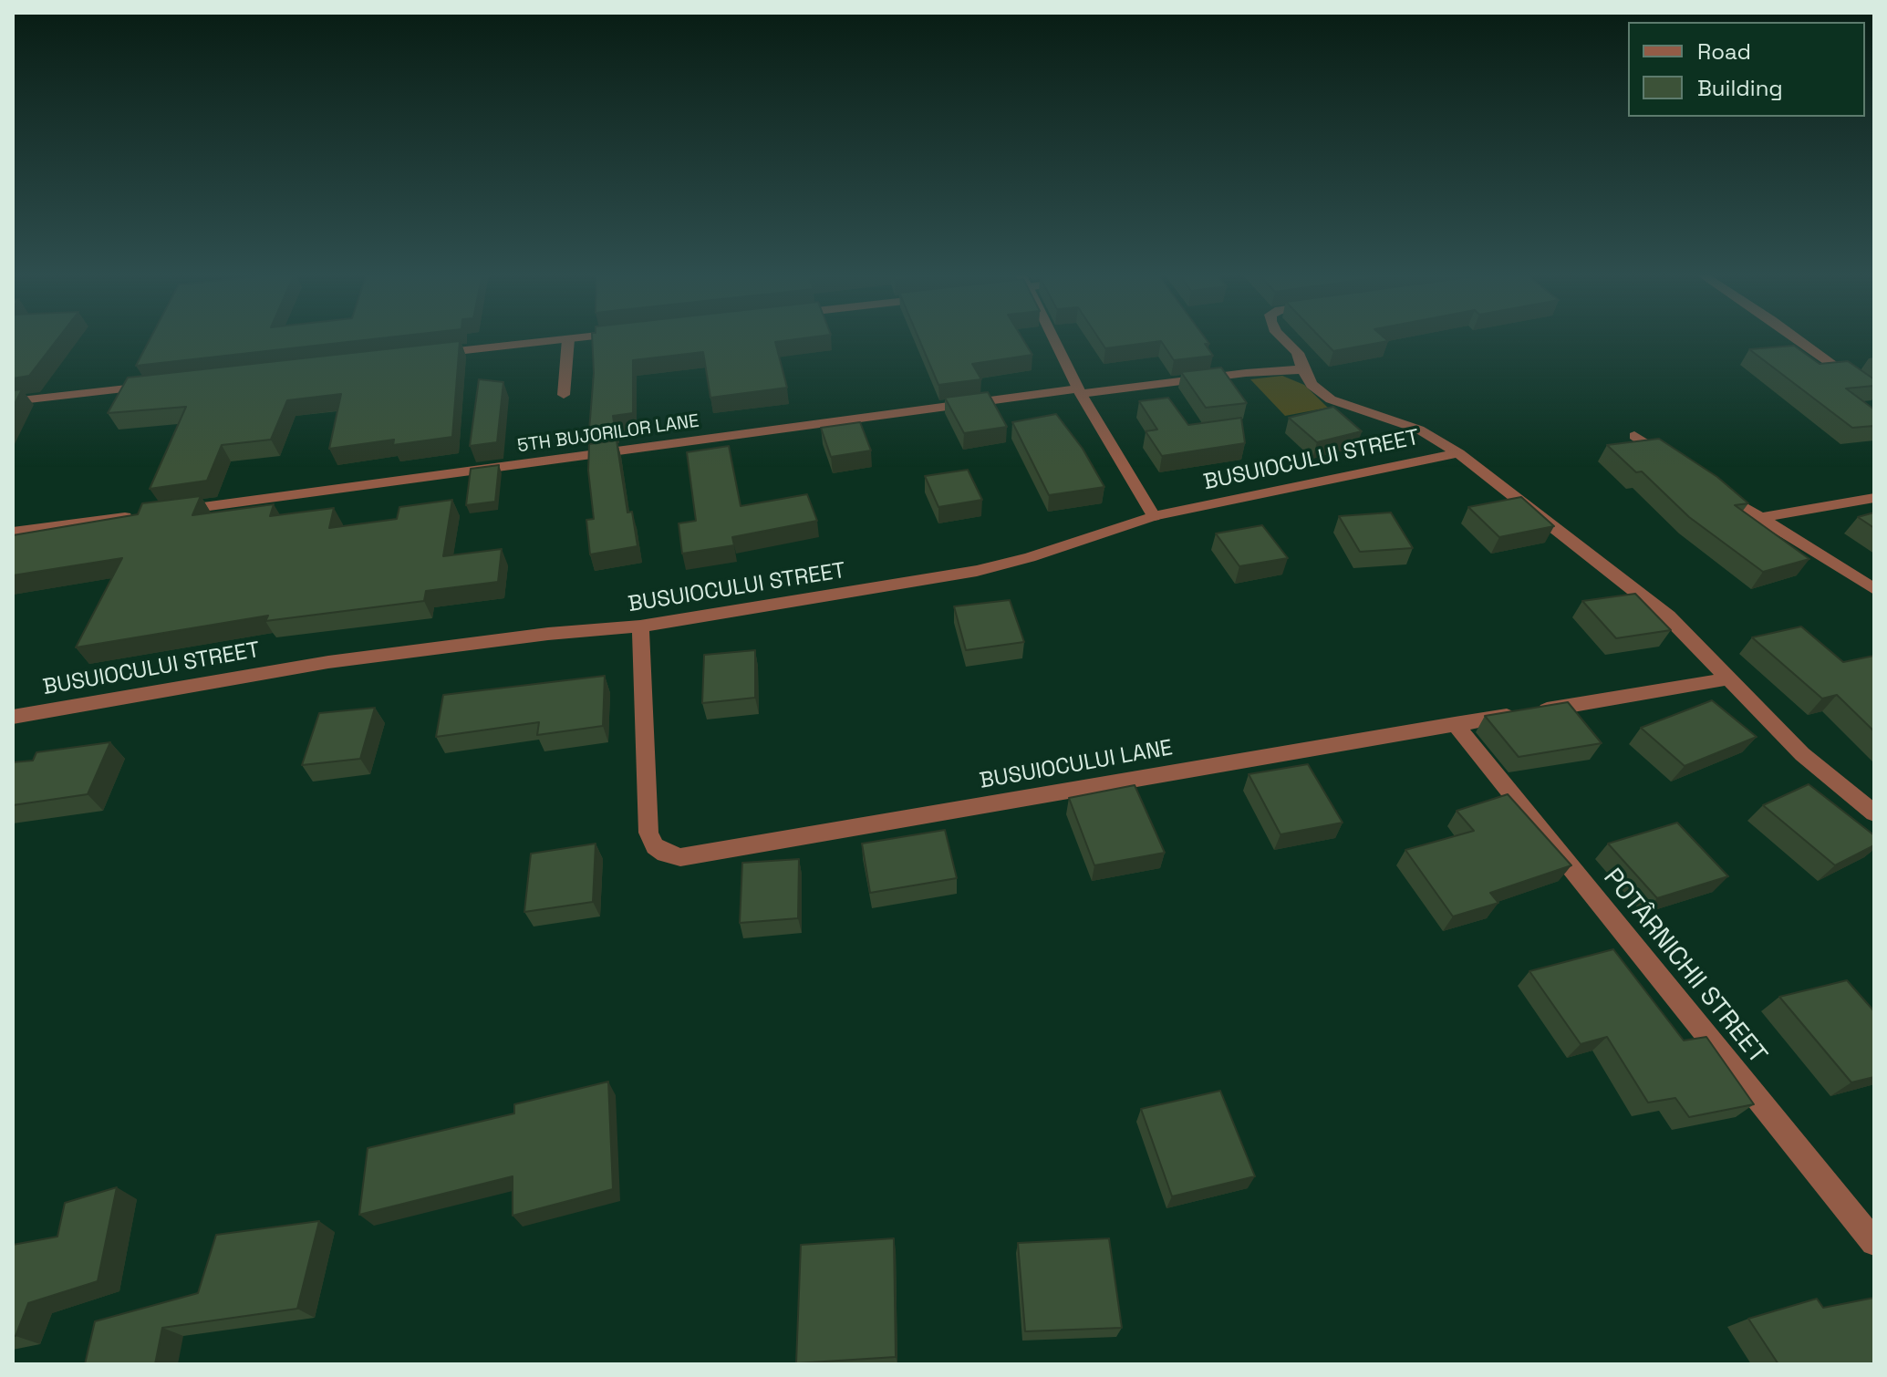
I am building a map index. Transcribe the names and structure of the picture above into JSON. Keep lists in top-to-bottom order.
{
  "streets": {
    "street": [
      "5TH BUJORILOR LANE",
      "BUSUIOCULUI STREET",
      "BUSUIOCULUI LANE",
      "POTÂRNICHII STREET"
    ]
  },
  "crossings": [
    ["BUSUIOCULUI STREET", "BUSUIOCULUI LANE"],
    ["BUSUIOCULUI LANE", "POTÂRNICHII STREET"]
  ],
  "legend": ["Road", "Building"]
}
